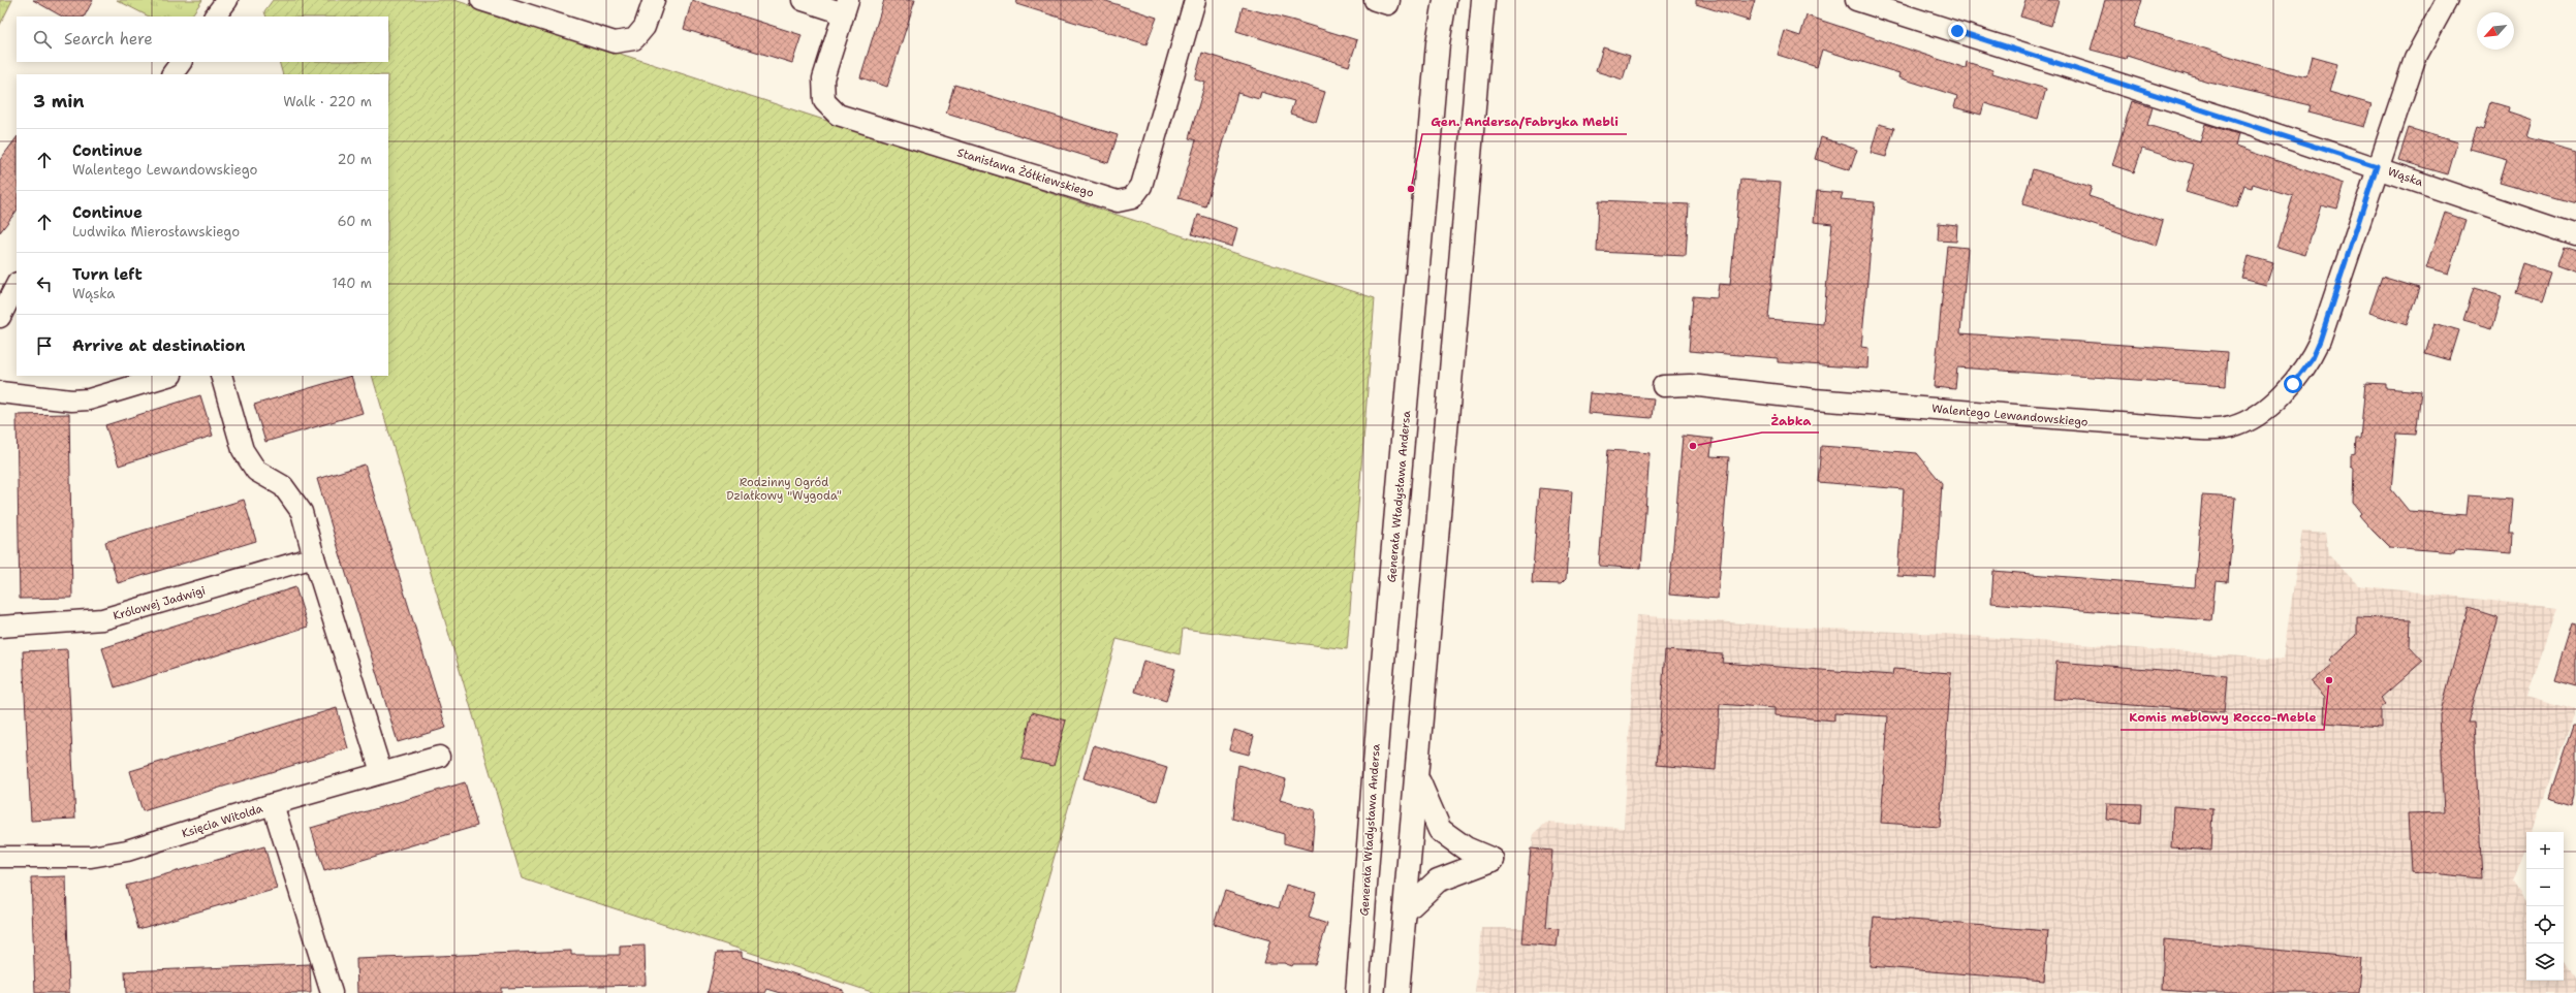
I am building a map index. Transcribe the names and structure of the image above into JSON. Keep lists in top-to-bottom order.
{
  "streets": {
    "highway": ["Generała Władysława Andersa"],
    "street": [
      "Stanisława Żółkiewskiego",
      "Wąska",
      "Walentego Lewandowskiego",
      "Królowej Jadwigi",
      "Księcia Witolda"
    ]
  },
  "crossings": [
    ["Wąska", "Walentego Lewandowskiego"]
  ],
  "parks": ["Rodzinny Ogród Działkowy \"Wygoda\""],
  "places": ["Gen. Andersa/Fabryka Mebli", "Żabka", "Komis meblowy Rocco-Meble"],
  "north": "bottom left",
  "page": {
    "search": "Search here",
    "heading": ["3 min", "Walk · 220 m"],
    "list": [
      ["Continue", "Walentego Lewandowskiego", "20 m"],
      ["Continue", "Ludwika Mierosławskiego", "60 m"],
      ["Turn left", "Wąska", "140 m"],
      "Arrive at destination"
    ],
    "map_buttons": ["+", "−"]
  }
}
